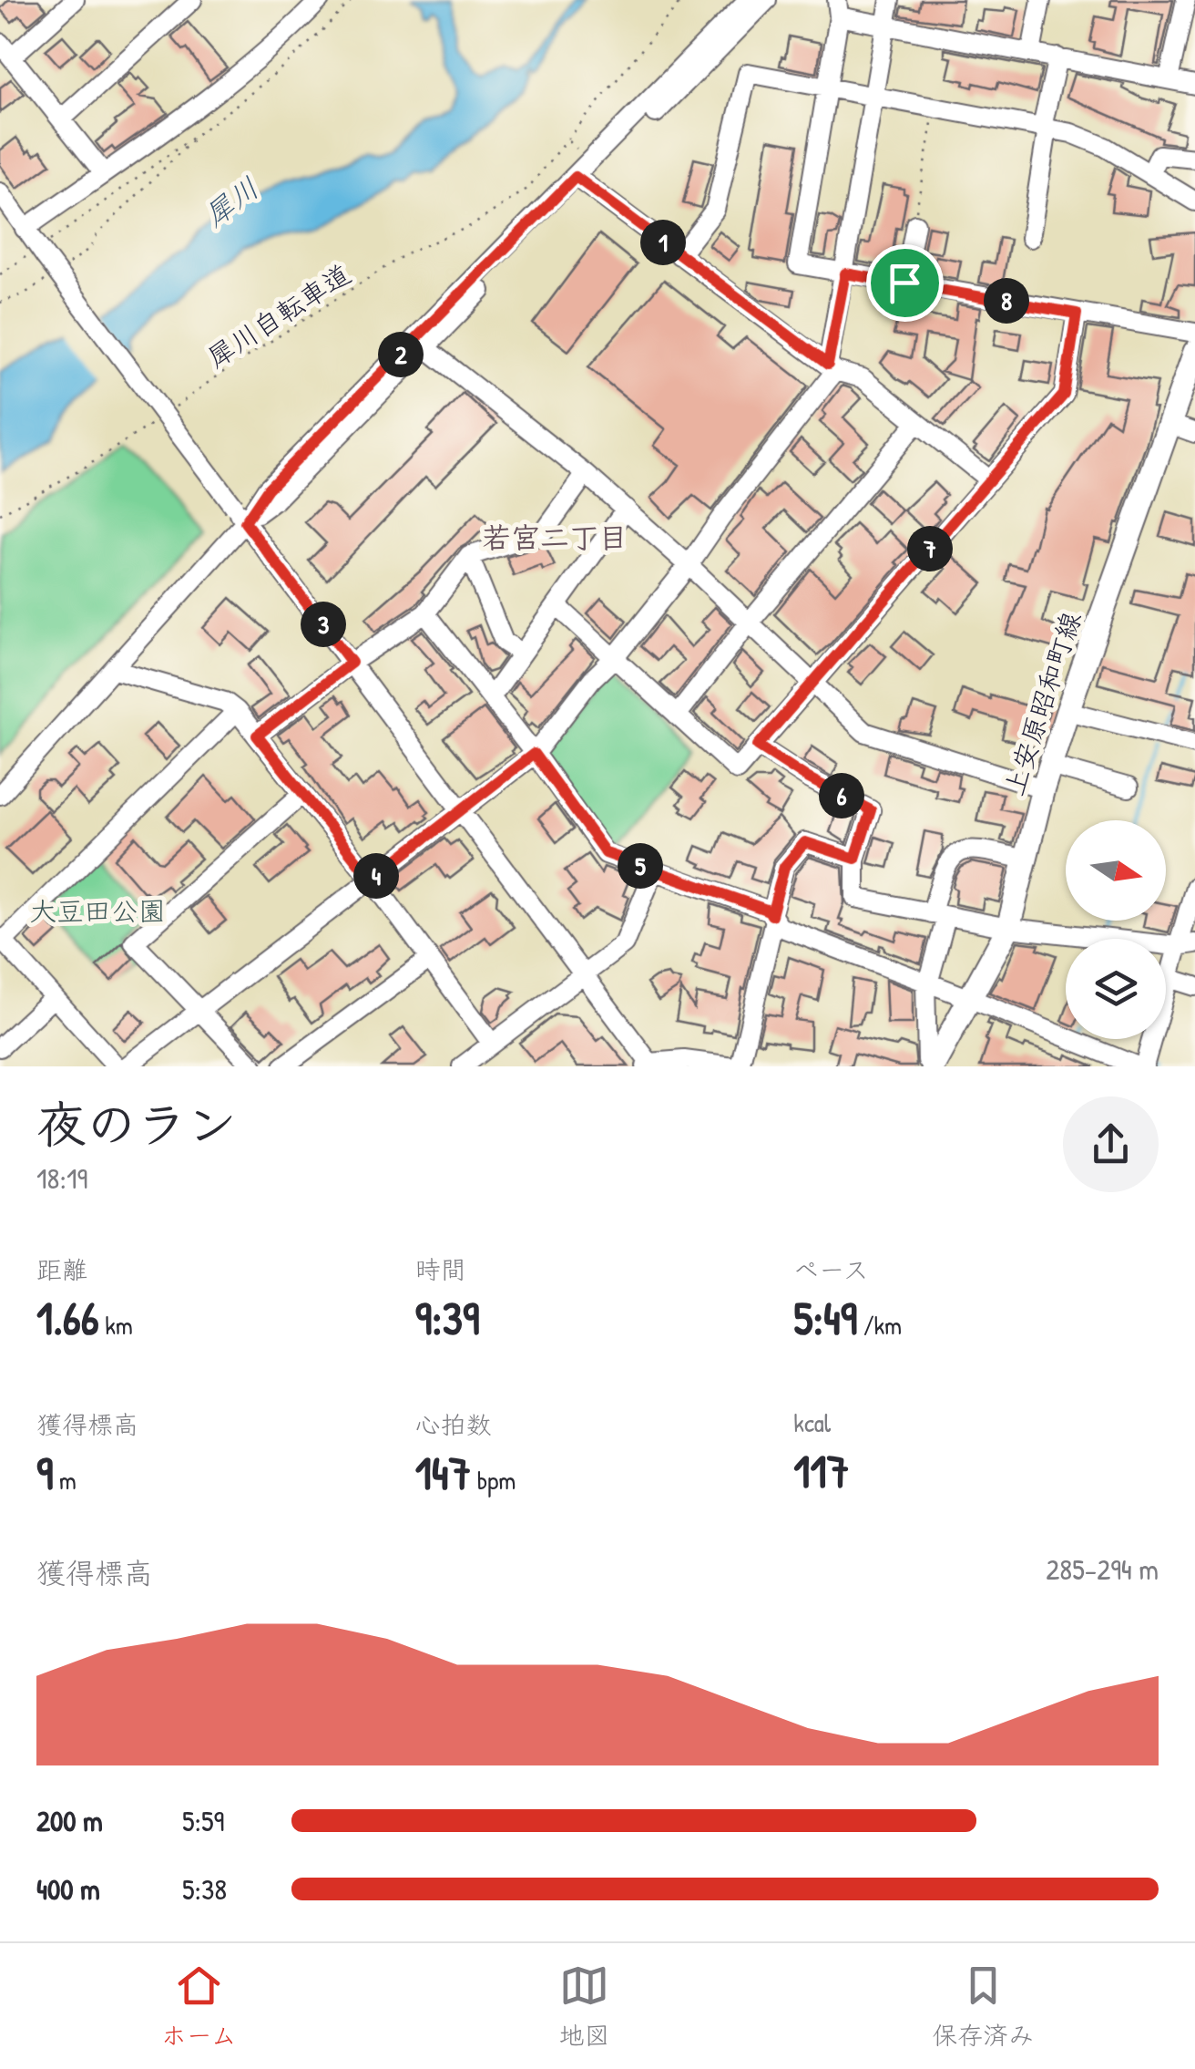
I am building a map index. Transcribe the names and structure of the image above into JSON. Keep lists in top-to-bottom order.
{
  "streets": {
    "main road": ["上安原昭和町線"],
    "path": ["犀川自転車道"]
  },
  "districts": ["若宮二丁目"],
  "water": ["犀川"],
  "parks": ["大豆田公園"],
  "north": "right",
  "page": {
    "pins": [
      "1",
      "8",
      "2",
      "7",
      "3",
      "6",
      "5",
      "4"
    ],
    "heading": ["夜のラン", "18:19"],
    "stats": [
      ["距離", "1.66 km"],
      ["時間", "9:39"],
      ["ペース", "5:49 /km"],
      ["獲得標高", "9 m"],
      ["心拍数", "147 bpm"],
      ["kcal", "117"]
    ],
    "chart": ["獲得標高", "285–294 m"],
    "list": [
      {
        "name": "200 m",
        "note": "5:59"
      },
      {
        "name": "400 m",
        "note": "5:38"
      }
    ],
    "tabs": ["ホーム", "地図", "保存済み"]
  }
}
